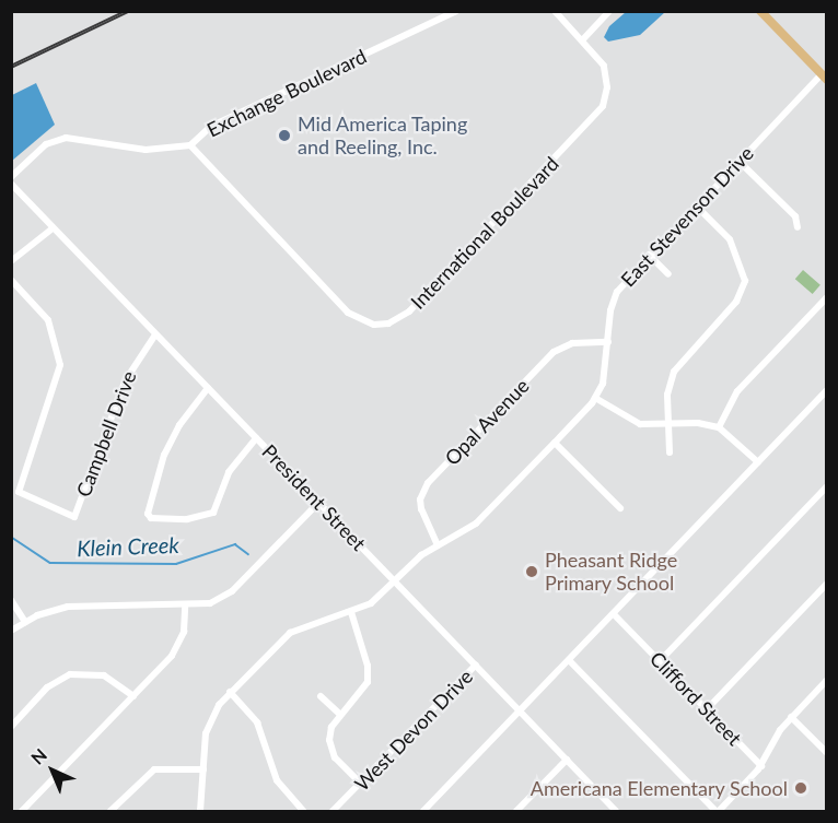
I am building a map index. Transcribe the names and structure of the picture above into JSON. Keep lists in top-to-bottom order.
{
  "streets": {
    "street": [
      "Exchange Boulevard",
      "East Stevenson Drive",
      "International Boulevard",
      "Opal Avenue",
      "Campbell Drive",
      "President Street",
      "Clifford Street",
      "West Devon Drive"
    ]
  },
  "crossings": [
    ["Exchange Boulevard", "International Boulevard"],
    ["East Stevenson Drive", "Opal Avenue"],
    ["East Stevenson Drive", "President Street"],
    ["Campbell Drive", "President Street"],
    ["President Street", "West Devon Drive"]
  ],
  "water": ["Klein Creek"],
  "places": ["Mid America Taping and Reeling, Inc.", "Pheasant Ridge Primary School", "Americana Elementary School"],
  "north": "top left"
}
